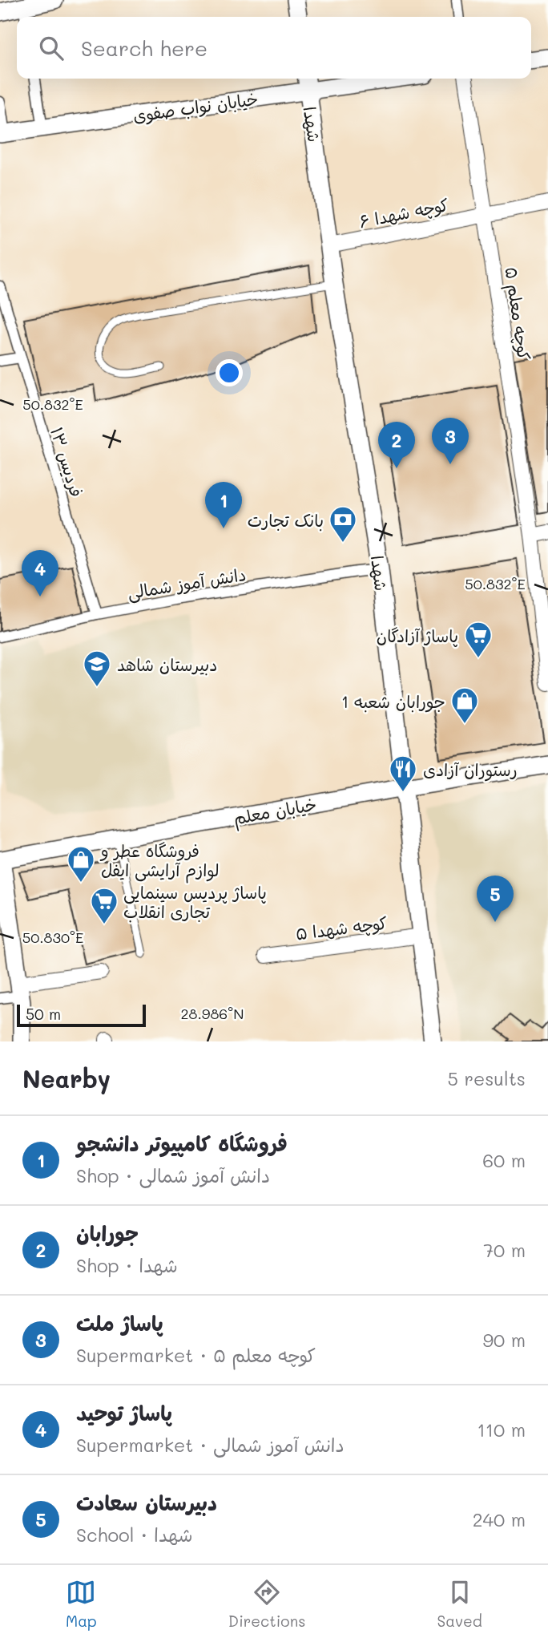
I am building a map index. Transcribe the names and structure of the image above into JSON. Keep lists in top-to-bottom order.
{
  "streets": {
    "street": [
      "خیابان نواب صفوی",
      "شهدا",
      "کوچه شهدا ۶",
      "کوچه معلم ۵",
      "فردیس ۱۳",
      "دانش آموز شمالی",
      "خیابان معلم",
      "کوچه شهدا ۵"
    ]
  },
  "crossings": [
    ["خیابان نواب صفوی", "شهدا"],
    ["شهدا", "کوچه شهدا ۶"],
    ["شهدا", "دانش آموز شمالی"],
    ["شهدا", "خیابان معلم"],
    ["شهدا", "کوچه شهدا ۵"],
    ["کوچه شهدا ۶", "کوچه معلم ۵"],
    ["فردیس ۱۳", "دانش آموز شمالی"]
  ],
  "places": {
    "bank": ["بانک تجارت"],
    "supermarket": ["پاساژ آزادگان", "پاساژ پردیس سینمایی تجاری انقلاب"],
    "school or university": ["دبیرستان شاهد"],
    "shop": ["جورابان شعبه 1", "فروشگاه عطر و لوازم آرایشی ایفل"],
    "restaurant": ["رستوران آزادی"]
  },
  "scale_bar": "50 m",
  "page": {
    "search": "Search here",
    "pins": [
      "3",
      "2",
      "1",
      "4",
      "5"
    ],
    "scale": "50 m",
    "heading": ["Nearby", "5 results"],
    "list": [
      {
        "mark": "1",
        "name": "فروشگاه کامپیوتر دانشجو",
        "note": "Shop · دانش آموز شمالی",
        "value": "60 m"
      },
      {
        "mark": "2",
        "name": "جورابان",
        "note": "Shop · شهدا",
        "value": "70 m"
      },
      {
        "mark": "3",
        "name": "پاساژ ملت",
        "note": "Supermarket · کوچه معلم ۵",
        "value": "90 m"
      },
      {
        "mark": "4",
        "name": "پاساژ توحید",
        "note": "Supermarket · دانش آموز شمالی",
        "value": "110 m"
      },
      {
        "mark": "5",
        "name": "دبیرستان سعادت",
        "note": "School · شهدا",
        "value": "240 m"
      }
    ],
    "nav": ["Map", "Directions", "Saved"]
  },
  "coordinates": ["50.832°E", "50.830°E", "28.986°N"]
}
